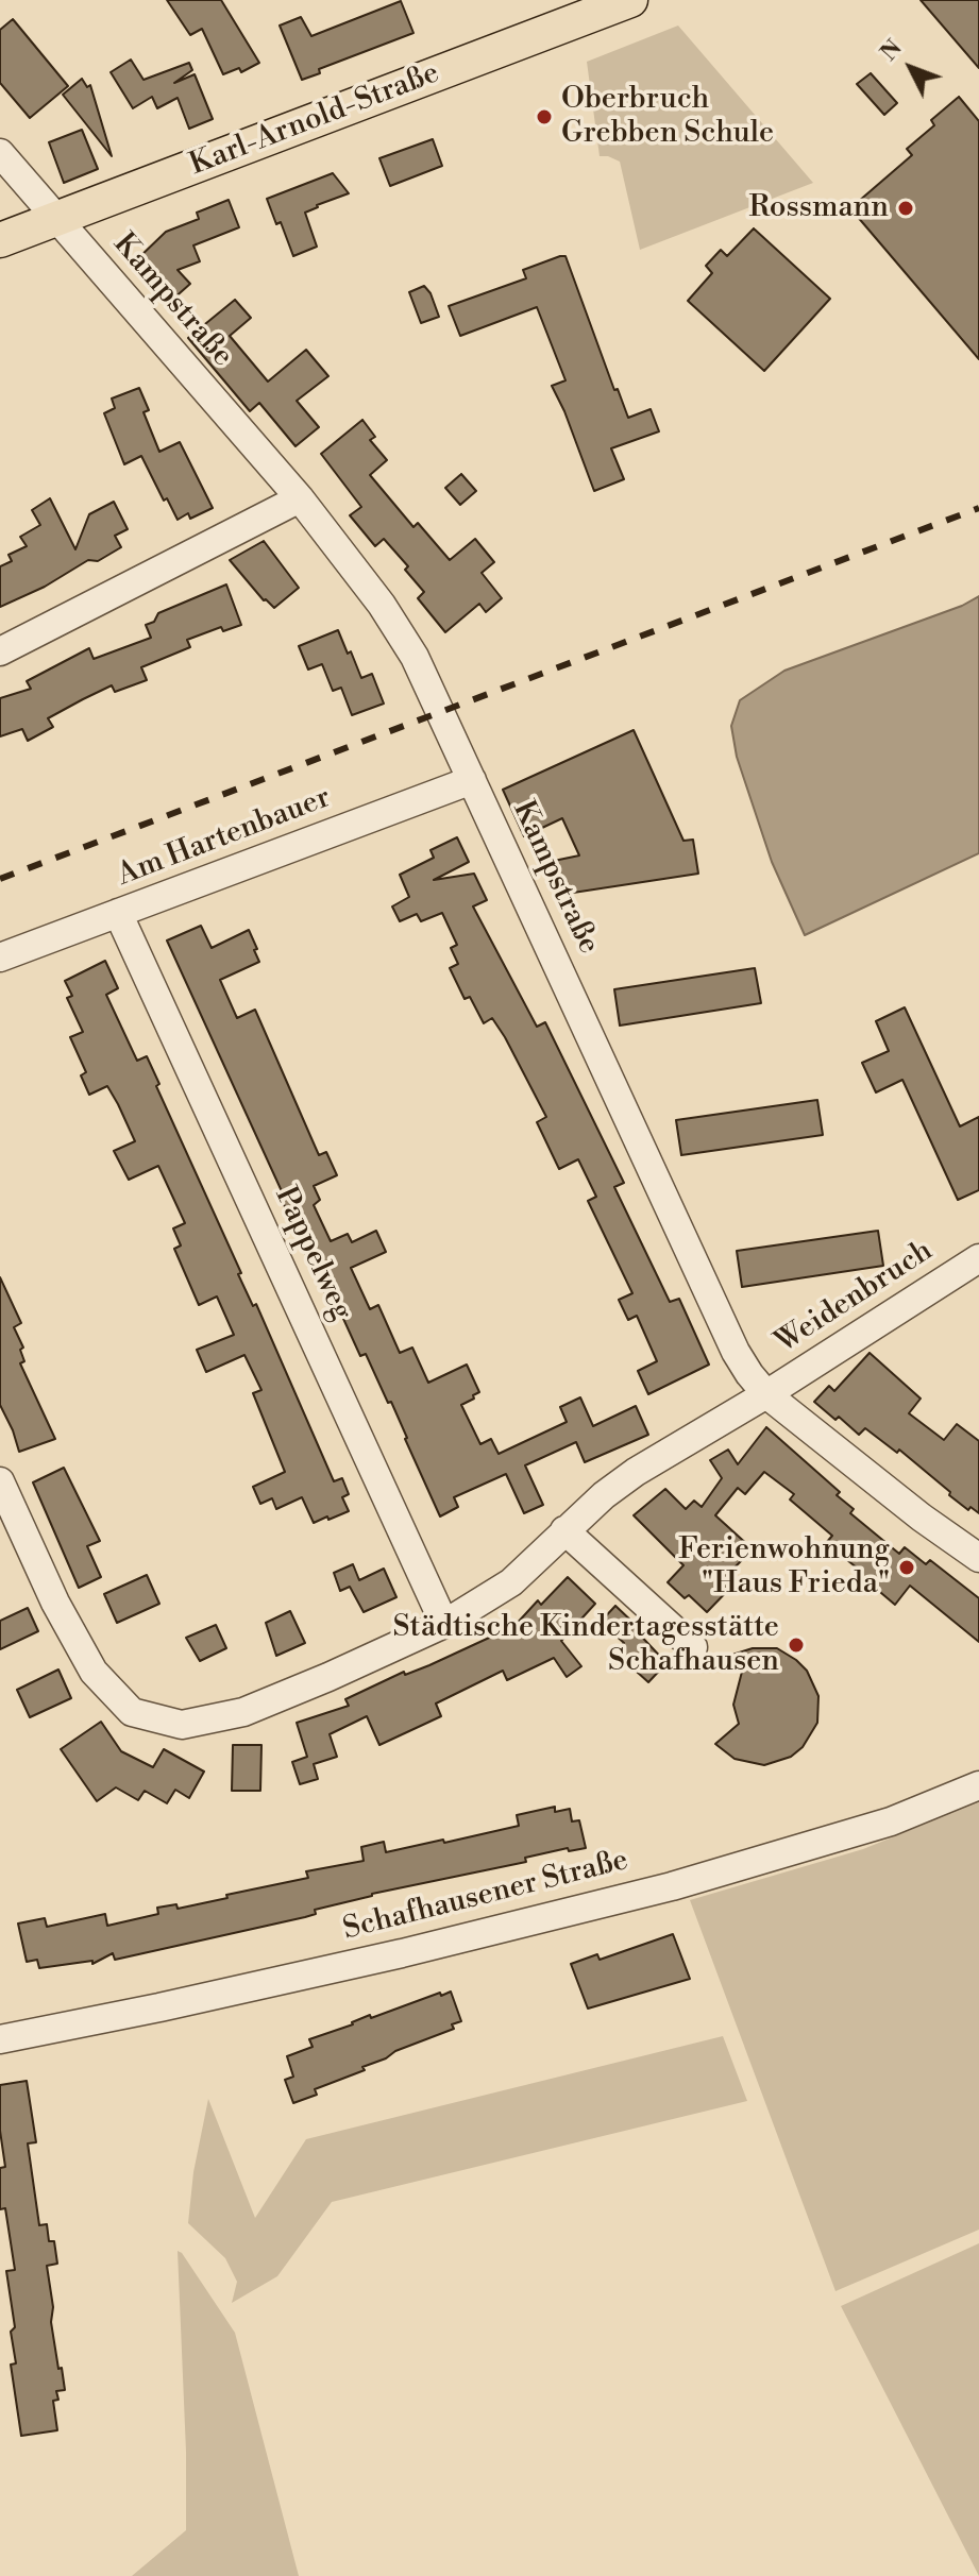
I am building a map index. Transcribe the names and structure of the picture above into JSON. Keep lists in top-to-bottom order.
{
  "streets": {
    "main road": ["Karl-Arnold-Straße"],
    "street": [
      "Kampstraße",
      "Am Hartenbauer",
      "Pappelweg",
      "Weidenbruch",
      "Schafhausener Straße"
    ]
  },
  "crossings": [
    ["Karl-Arnold-Straße", "Kampstraße"],
    ["Kampstraße", "Am Hartenbauer"],
    ["Kampstraße", "Weidenbruch"],
    ["Am Hartenbauer", "Pappelweg"],
    ["Pappelweg", "Weidenbruch"]
  ],
  "places": [
    "Oberbruch Grebben Schule",
    "Rossmann",
    "Ferienwohnung \"Haus Frieda\"",
    "Städtische Kindertagesstätte Schafhausen"
  ],
  "north": "top left"
}
